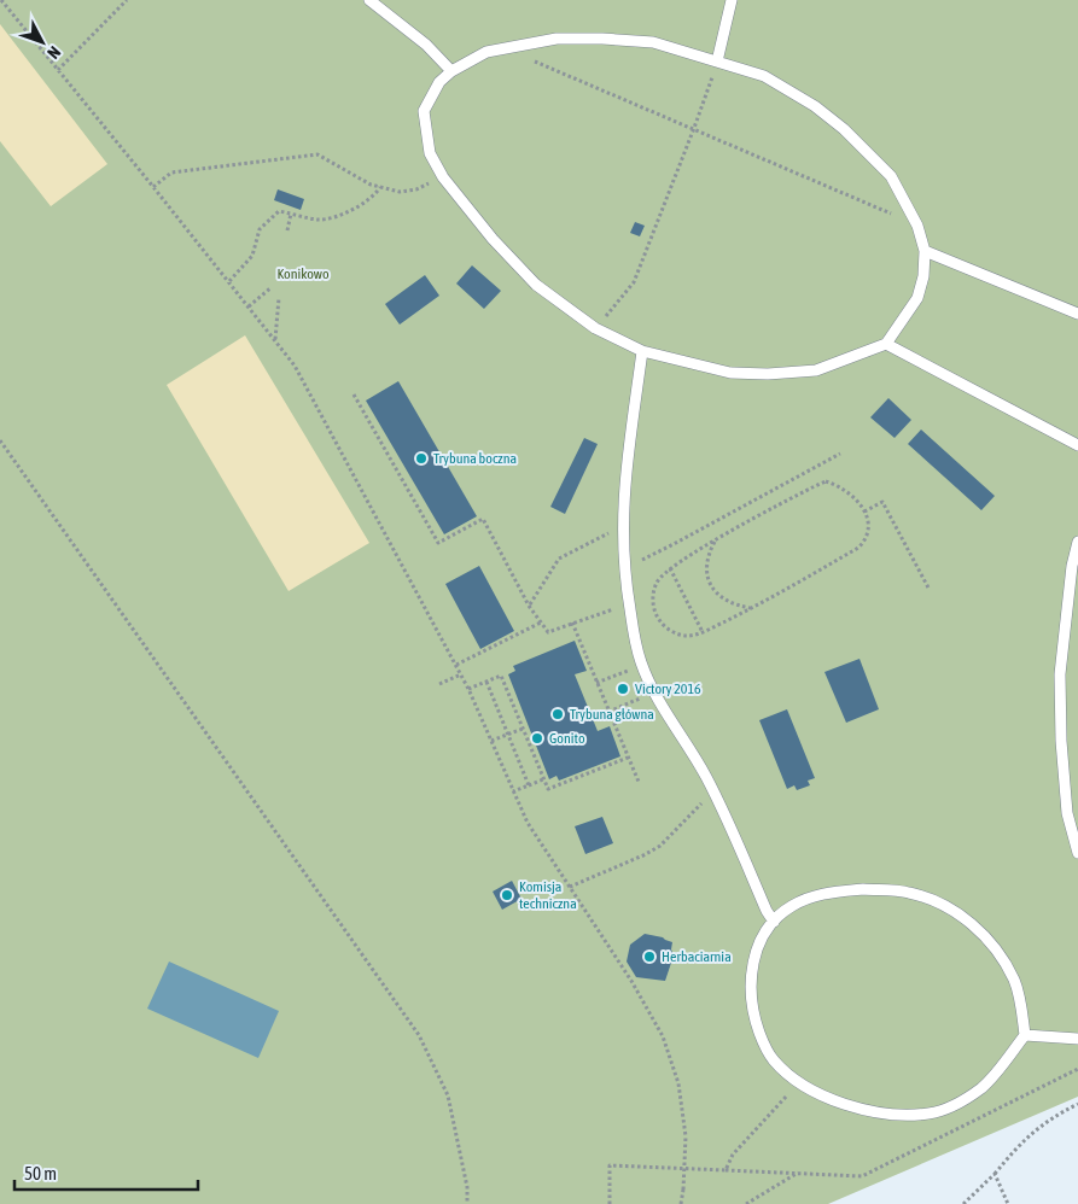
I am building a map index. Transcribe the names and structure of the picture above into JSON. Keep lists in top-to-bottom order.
{
  "parks": ["Konikowo"],
  "places": [
    "Trybuna boczna",
    "Victory 2016",
    "Trybuna główna",
    "Gonito",
    "Komisja techniczna",
    "Herbaciarnia"
  ],
  "scale_bar": "50 m",
  "north": "bottom right"
}
